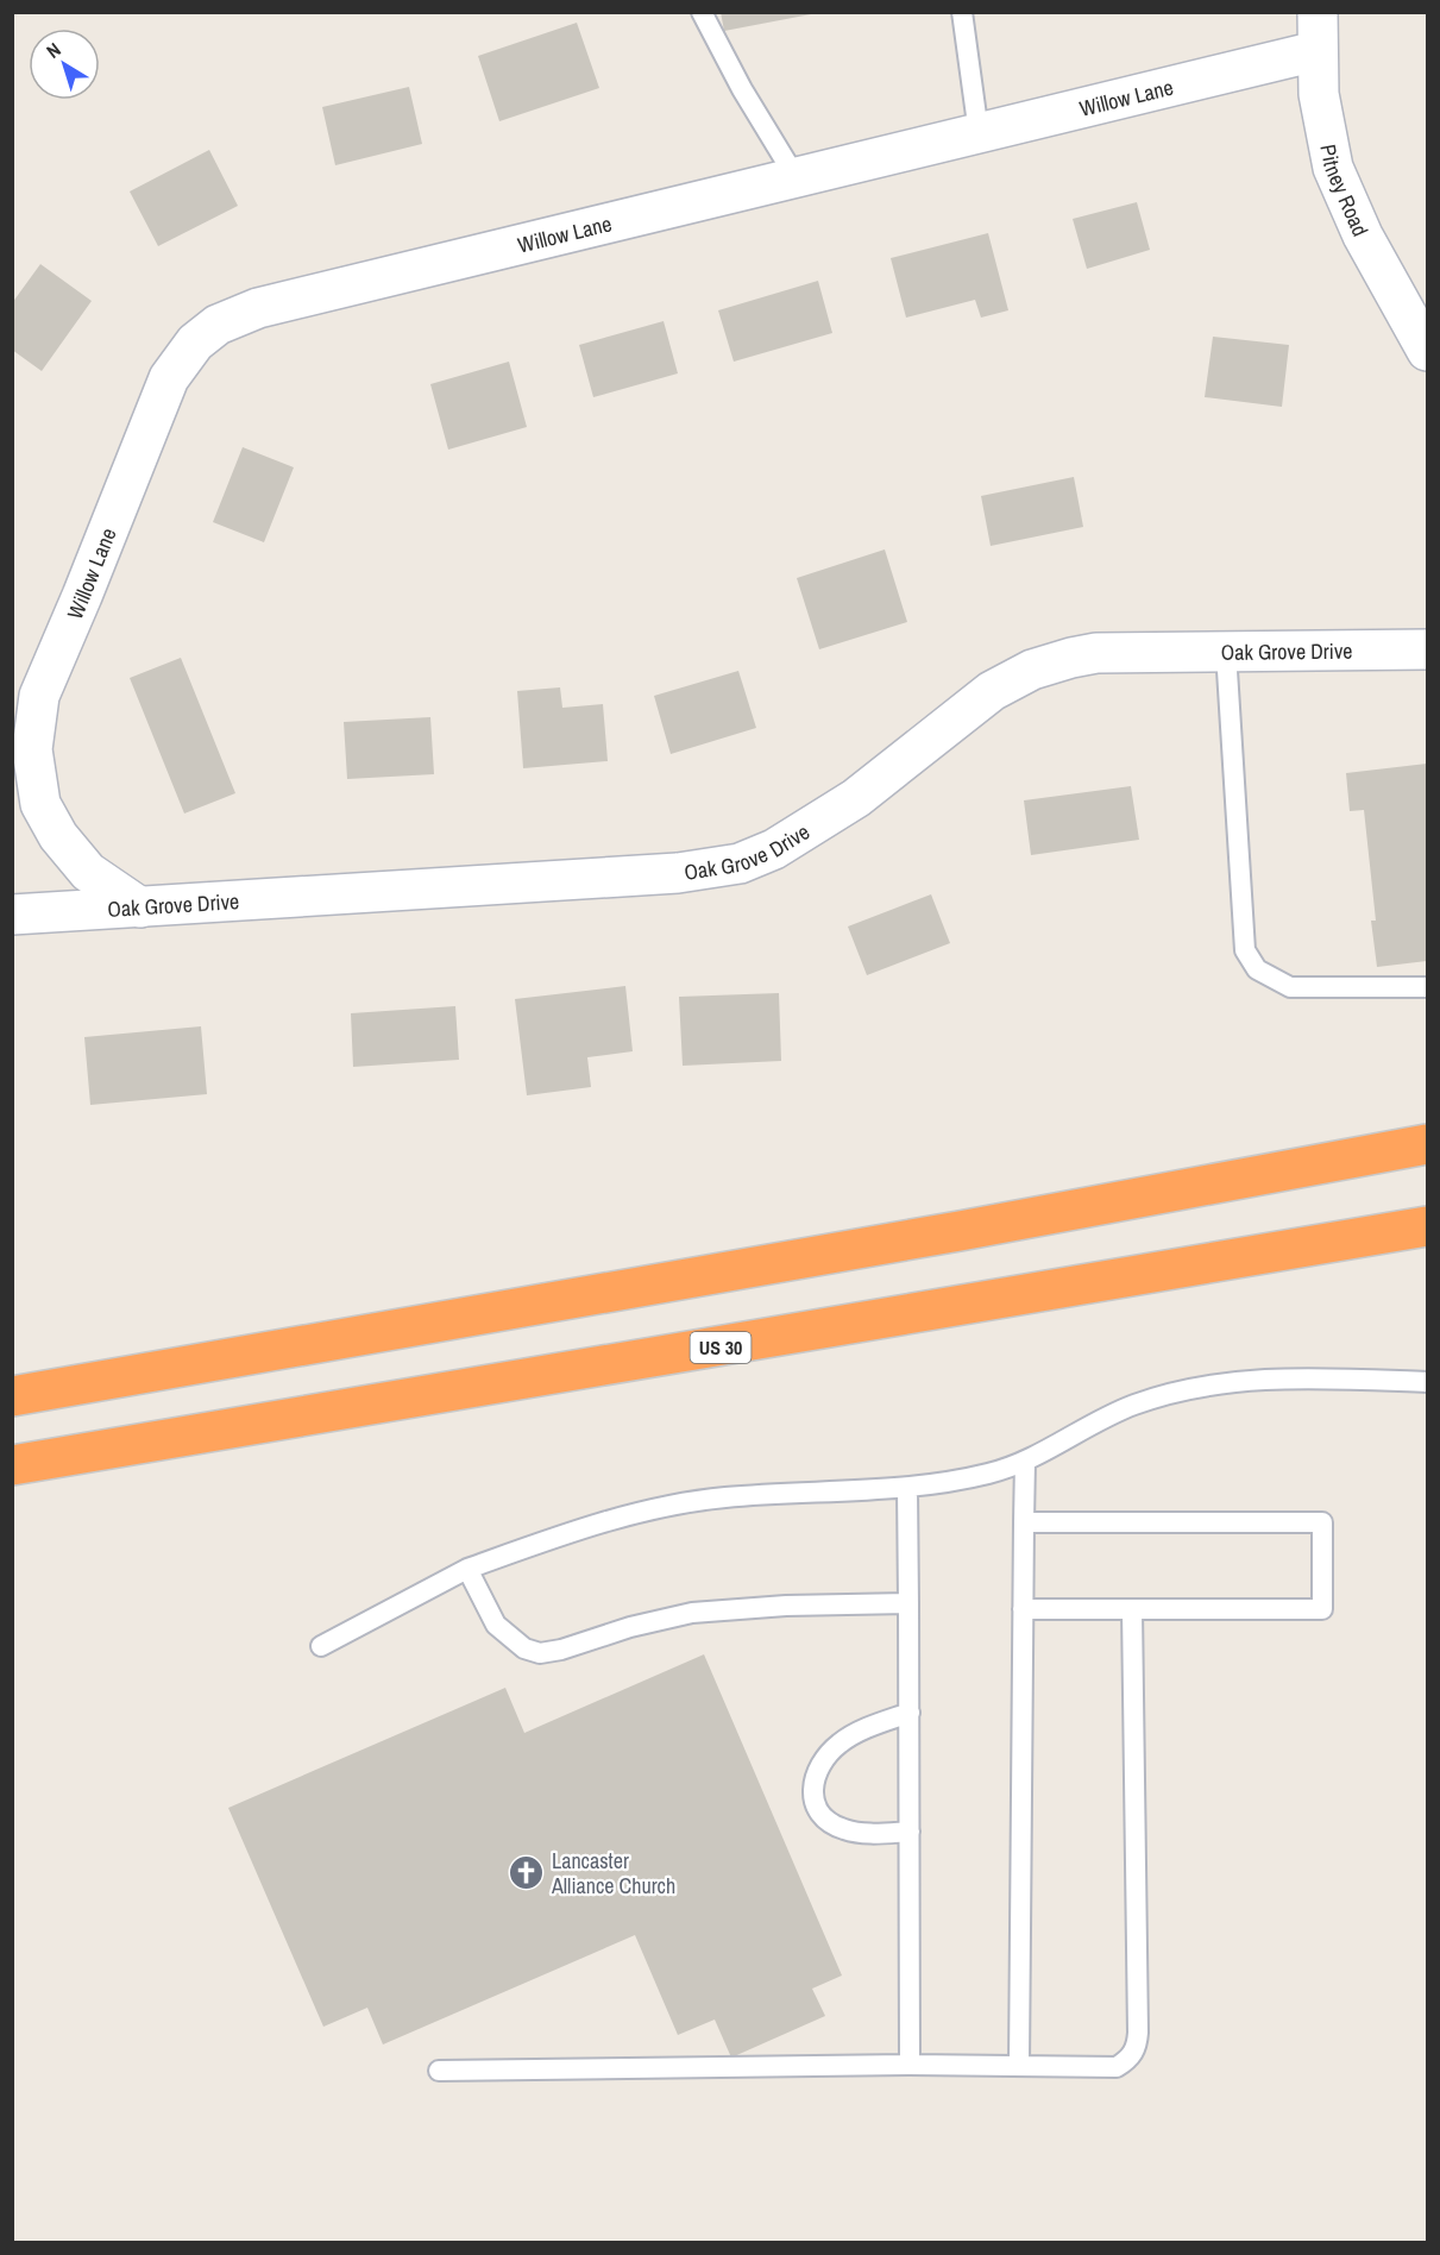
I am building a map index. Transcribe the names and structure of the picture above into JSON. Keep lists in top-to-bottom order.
{
  "streets": {
    "highway": ["US 30"],
    "street": ["Willow Lane", "Pitney Road", "Oak Grove Drive"]
  },
  "crossings": [
    ["Willow Lane", "Pitney Road"],
    ["Willow Lane", "Oak Grove Drive"]
  ],
  "places": {
    "church": ["Lancaster Alliance Church"]
  },
  "north": "top left"
}
